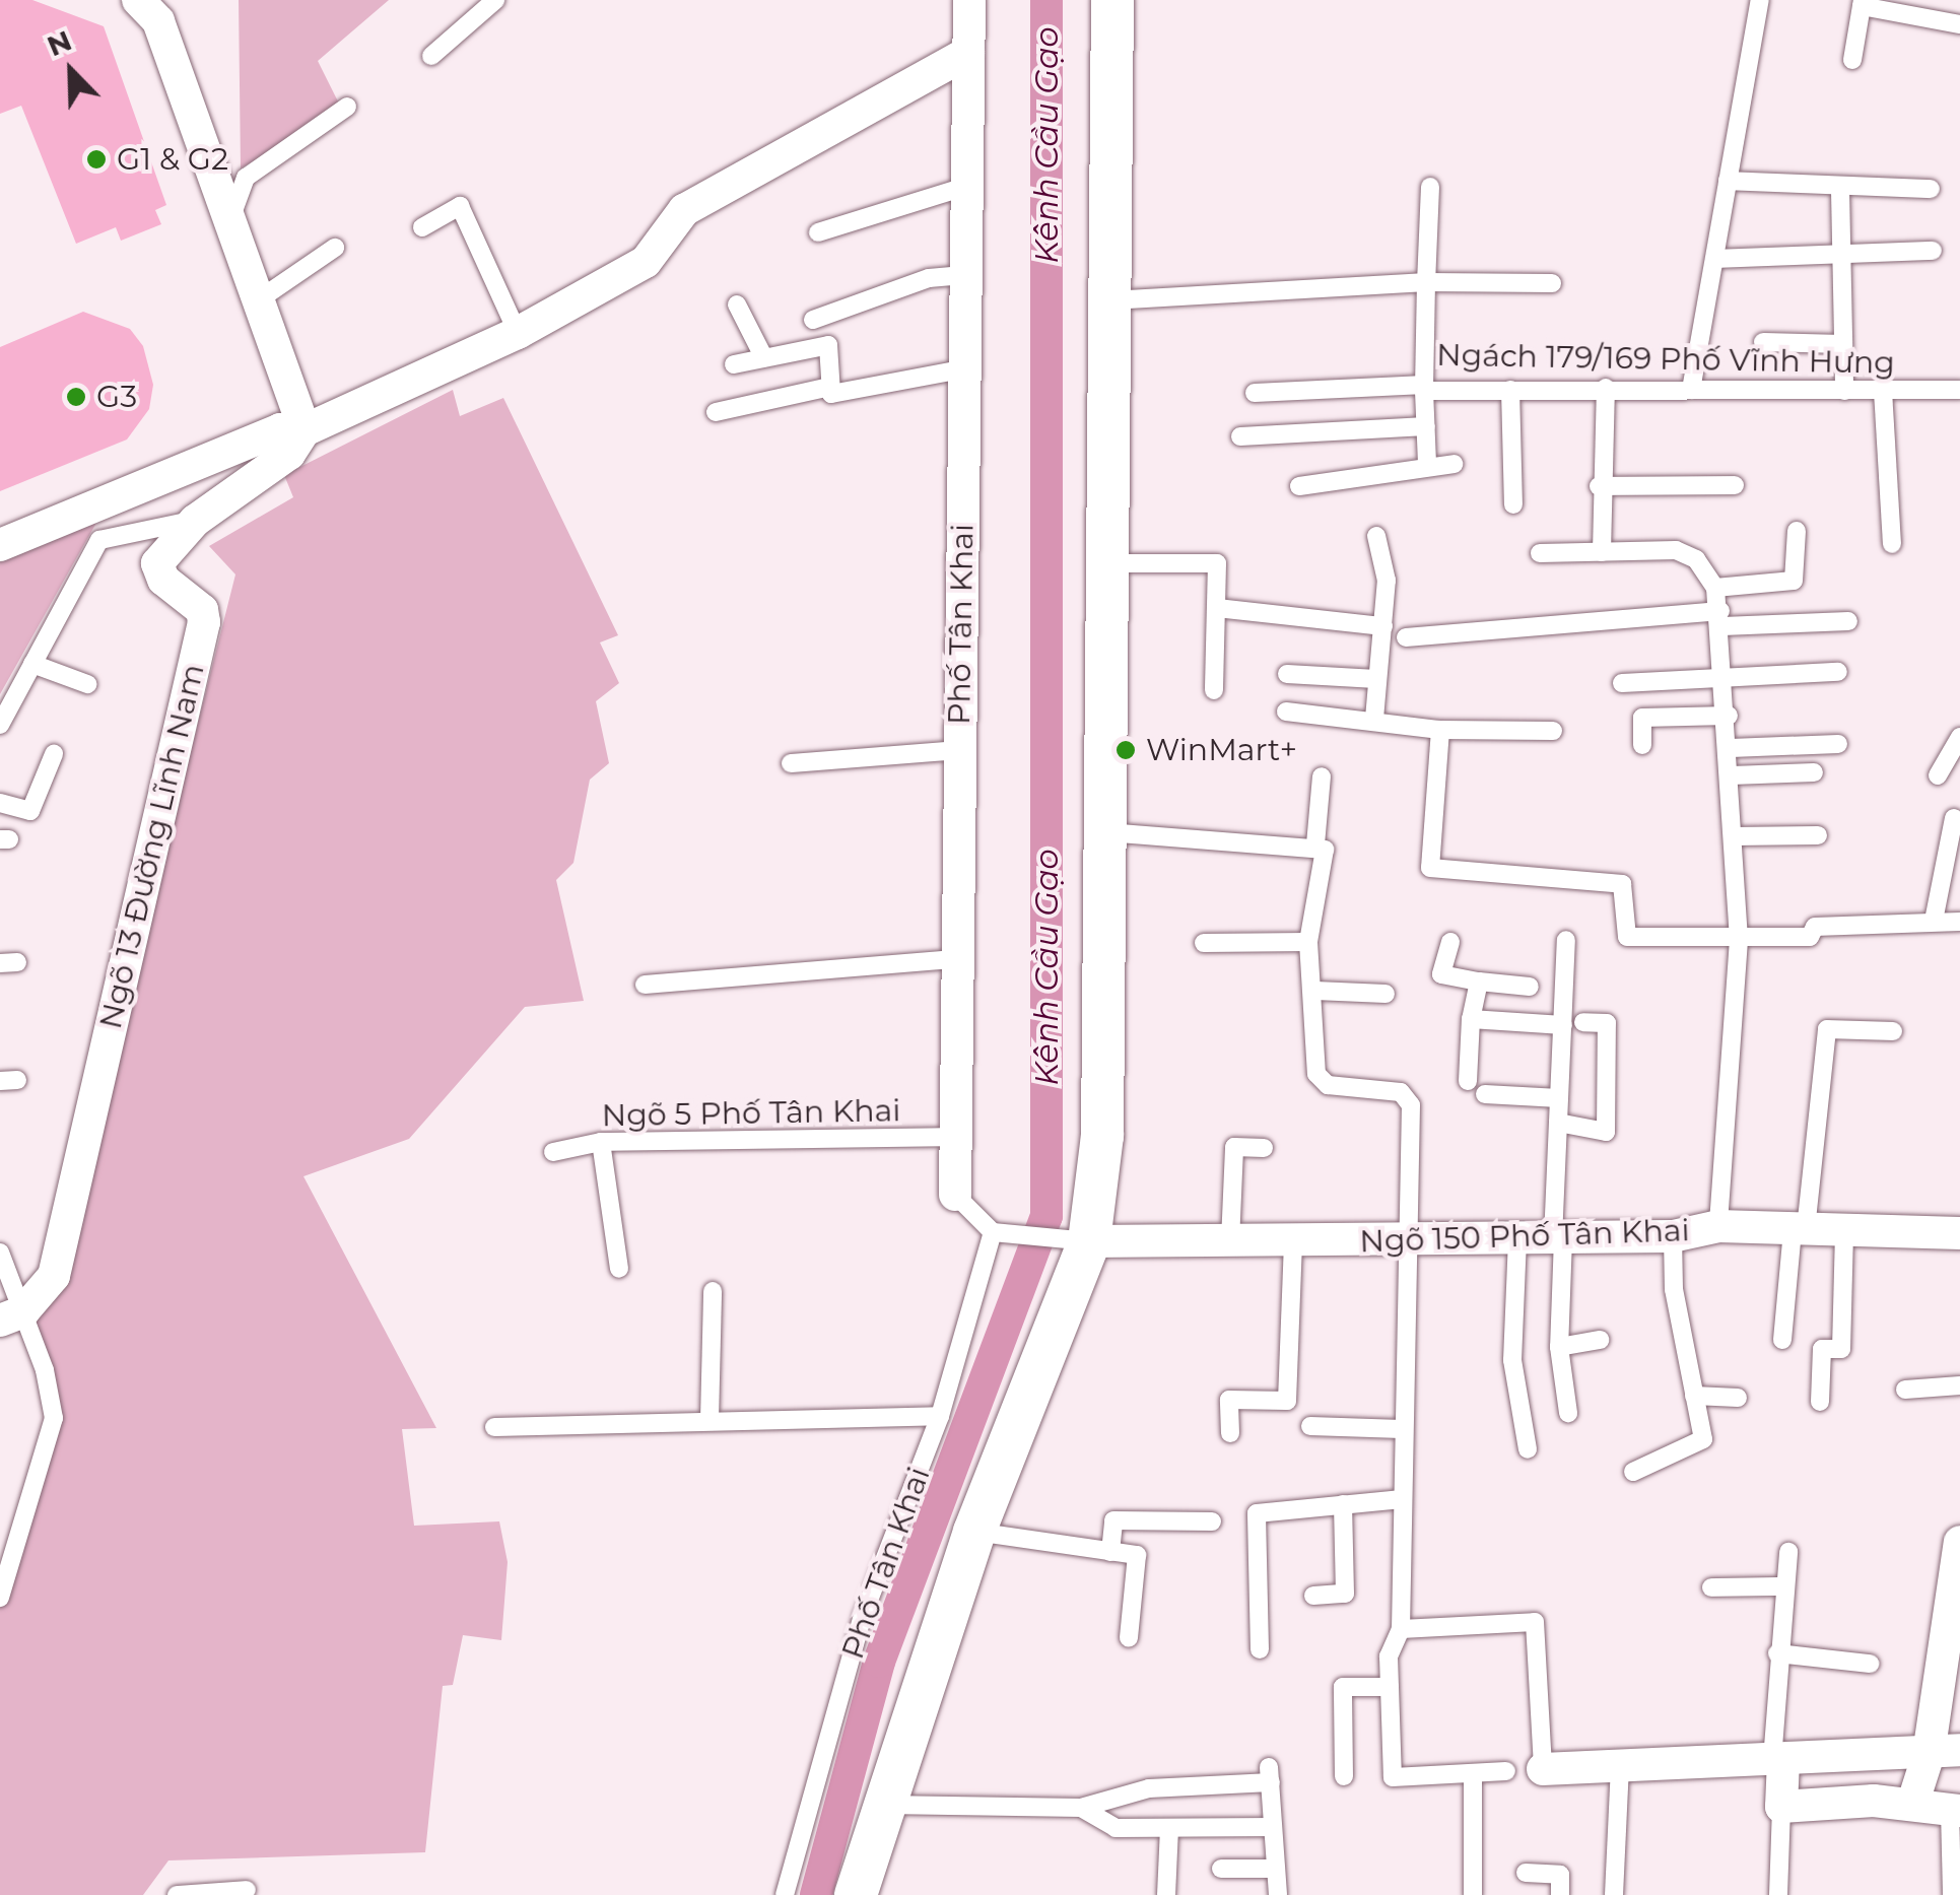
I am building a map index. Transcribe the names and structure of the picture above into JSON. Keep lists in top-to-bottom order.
{
  "streets": {
    "street": ["Phố Tân Khai", "Ngõ 13 Đường Lĩnh Nam", "Ngõ 150 Phố Tân Khai"],
    "lane": ["Ngách 179/169 Phố Vĩnh Hưng", "Ngõ 5 Phố Tân Khai"]
  },
  "crossings": [
    ["Phố Tân Khai", "Ngõ 5 Phố Tân Khai"]
  ],
  "water": ["Kênh Cầu Gạo"],
  "places": ["G1 & G2", "G3", "WinMart+"],
  "north": "top left"
}
